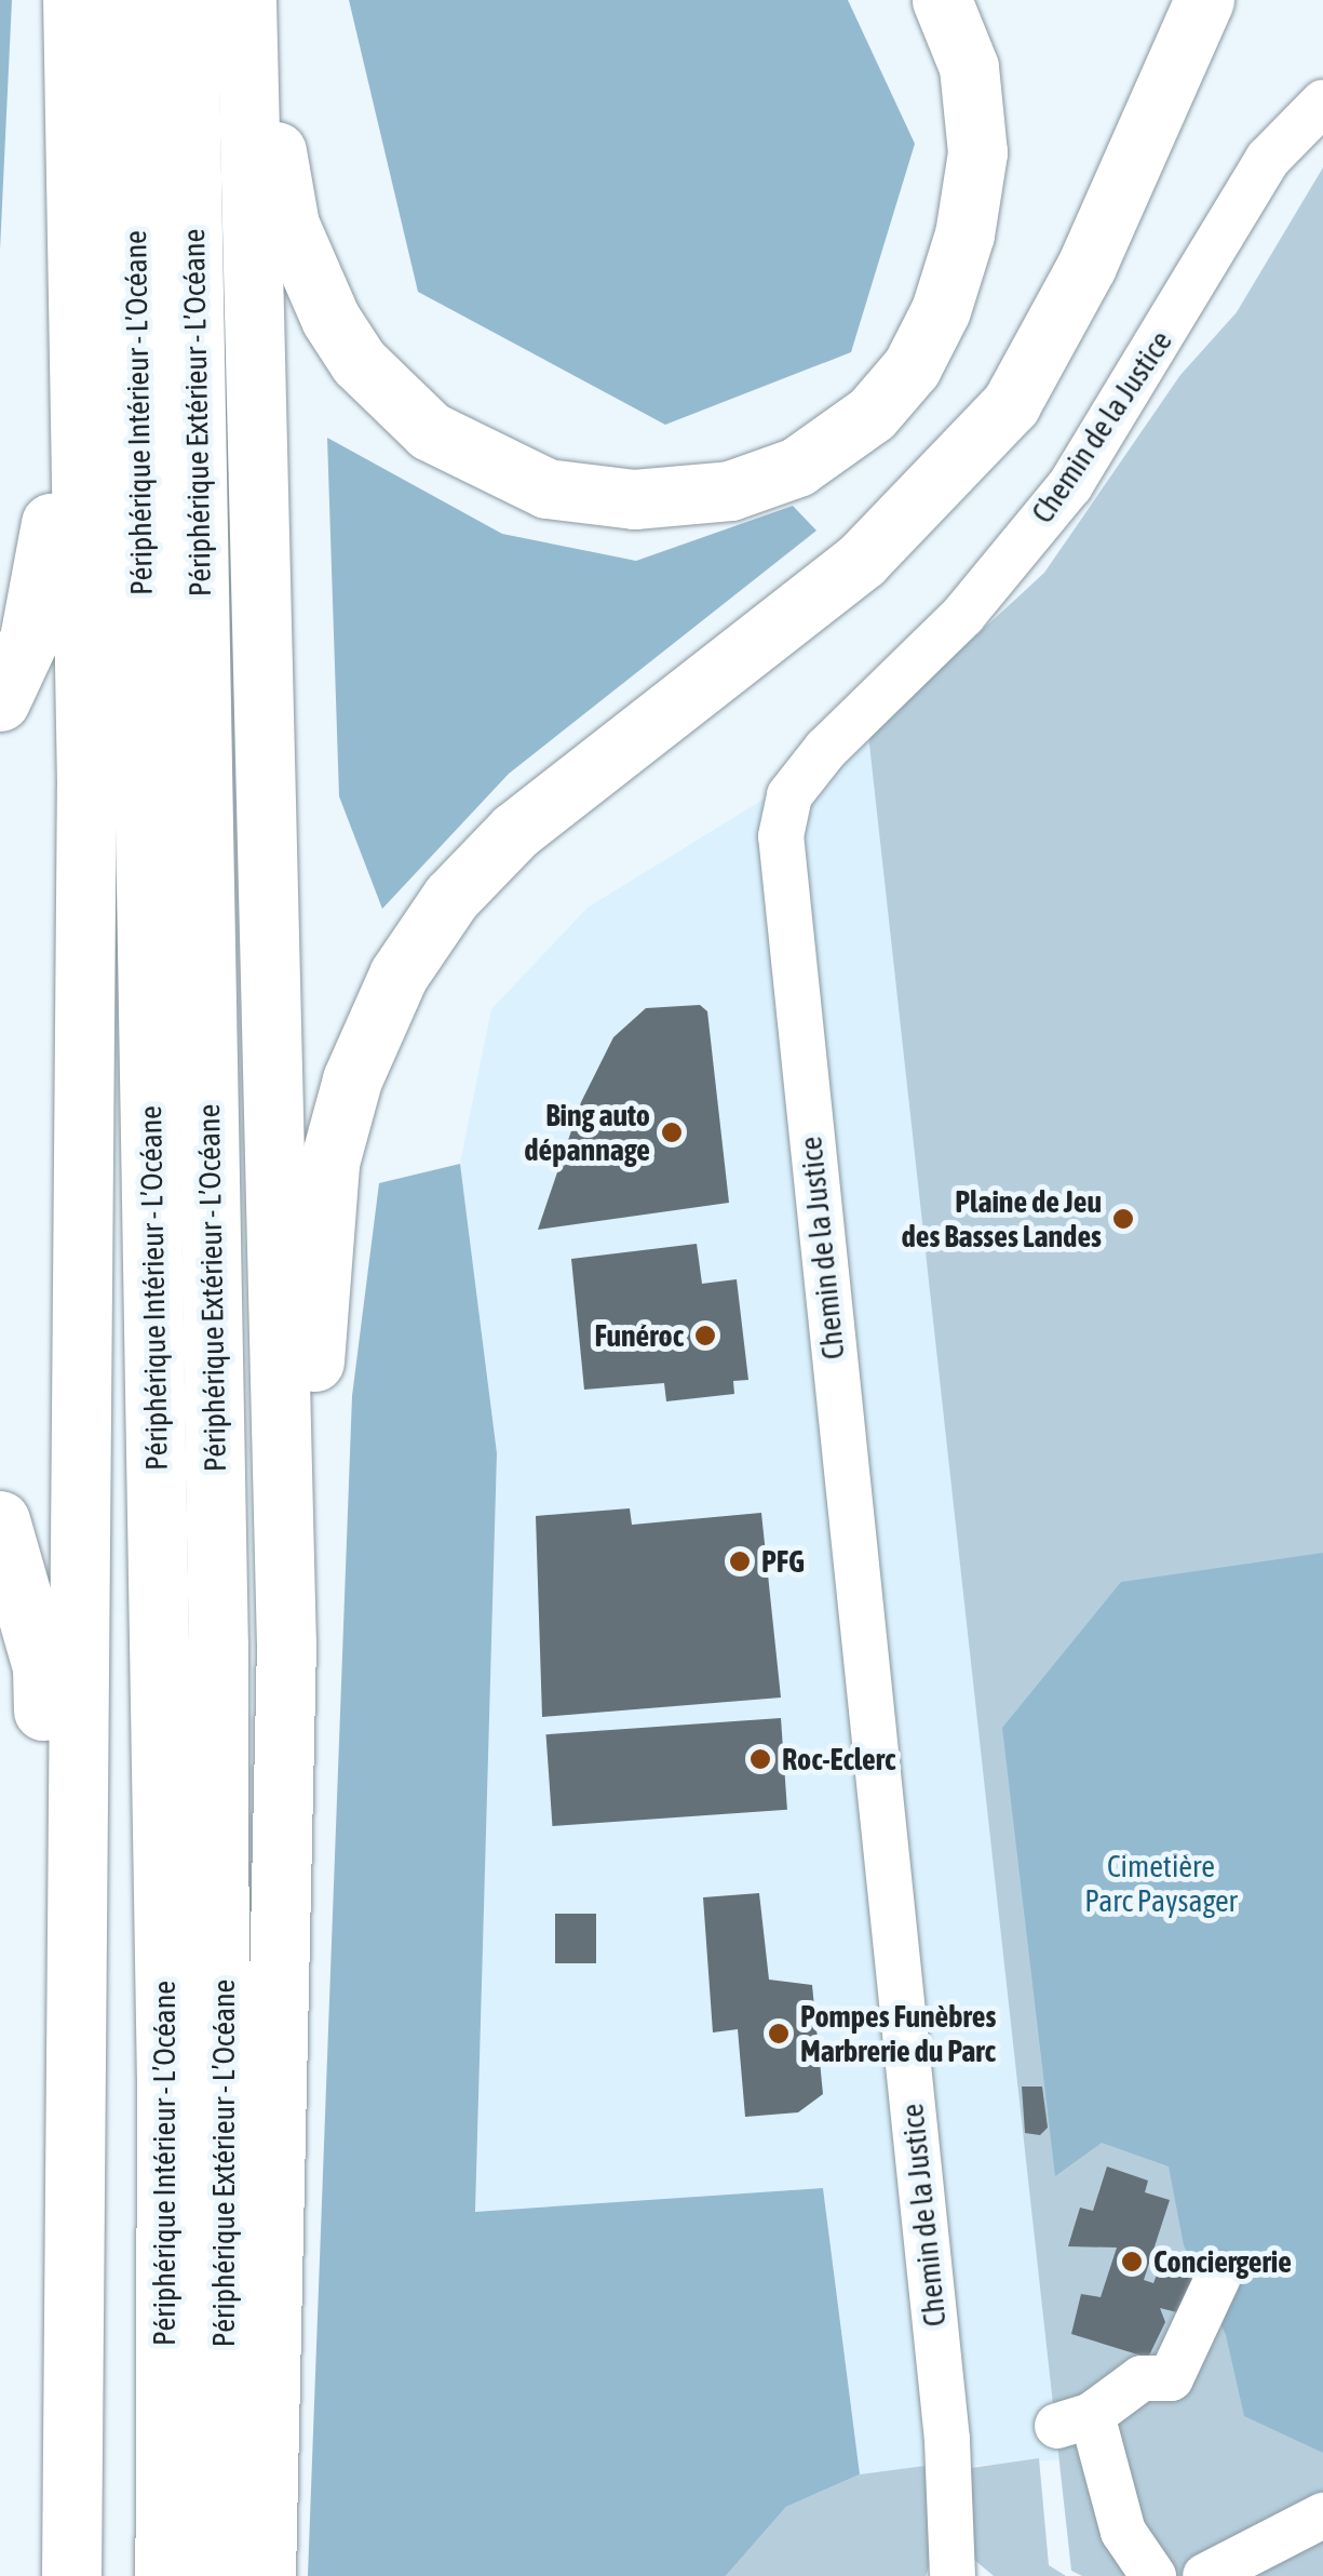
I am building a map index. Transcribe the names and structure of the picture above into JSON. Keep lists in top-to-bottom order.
{
  "streets": {
    "highway": ["Périphérique Intérieur - L’Océane", "Périphérique Extérieur - L’Océane"],
    "street": ["Chemin de la Justice"]
  },
  "parks": ["Cimetière Parc Paysager"],
  "places": [
    "Bing auto dépannage",
    "Plaine de Jeu des Basses Landes",
    "Funéroc",
    "PFG",
    "Roc-Eclerc",
    "Pompes Funèbres Marbrerie du Parc",
    "Conciergerie"
  ]
}
